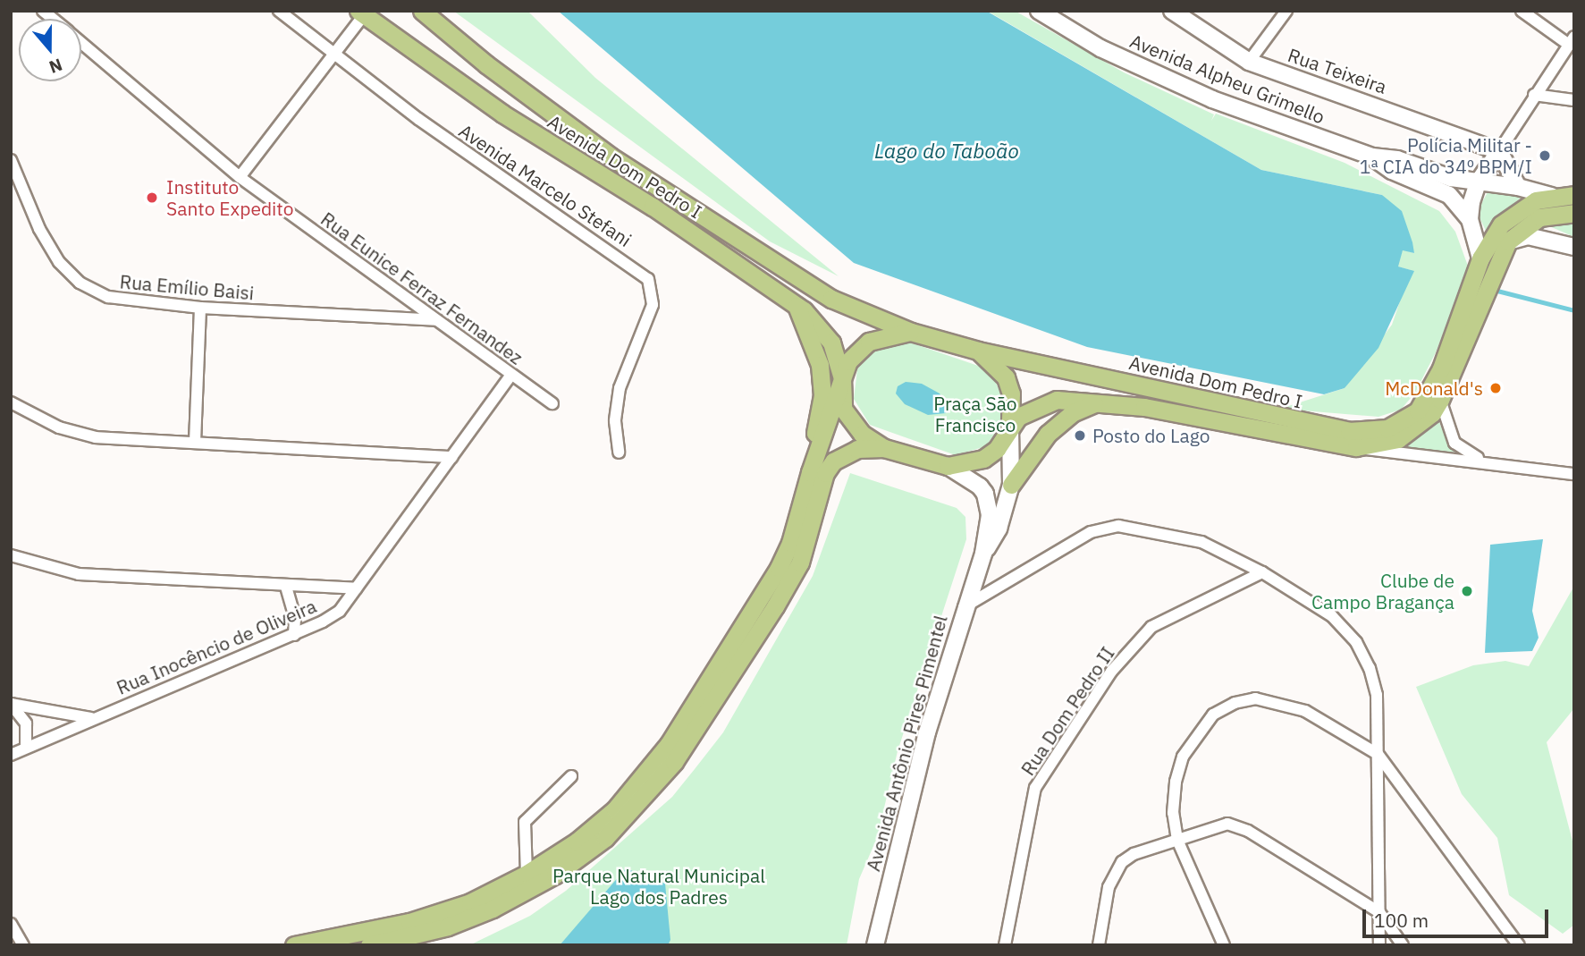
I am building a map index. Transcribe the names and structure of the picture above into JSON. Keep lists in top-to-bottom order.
{
  "streets": {
    "main road": ["Avenida Dom Pedro I"],
    "street": [
      "Rua Teixeira",
      "Avenida Alpheu Grimello",
      "Avenida Marcelo Stefani",
      "Rua Emílio Baisi",
      "Rua Eunice Ferraz Fernandez",
      "Rua Inocêncio de Oliveira",
      "Rua Dom Pedro II",
      "Avenida Antônio Pires Pimentel"
    ]
  },
  "crossings": [
    ["Avenida Dom Pedro I", "Avenida Antônio Pires Pimentel"],
    ["Rua Emílio Baisi", "Rua Eunice Ferraz Fernandez"],
    ["Rua Eunice Ferraz Fernandez", "Rua Inocêncio de Oliveira"]
  ],
  "water": ["Lago do Taboão"],
  "parks": ["Praça São Francisco", "Parque Natural Municipal Lago dos Padres"],
  "places": [
    "Polícia Militar - 1ª CIA do 34º BPM/I",
    "Instituto Santo Expedito",
    "McDonald's",
    "Posto do Lago",
    "Clube de Campo Bragança"
  ],
  "scale_bar": "100 m",
  "north": "bottom"
}
